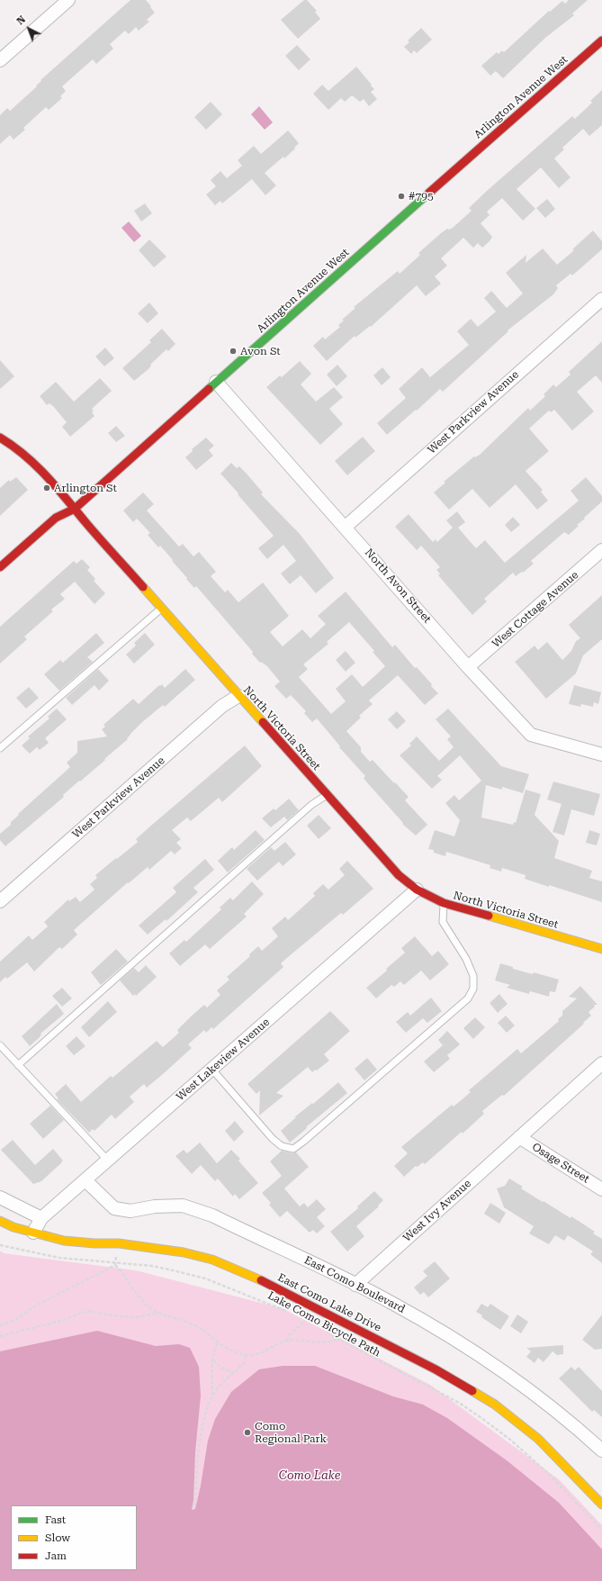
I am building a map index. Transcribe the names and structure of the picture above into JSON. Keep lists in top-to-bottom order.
{
  "streets": {
    "street": [
      "Arlington Avenue West",
      "West Parkview Avenue",
      "North Avon Street",
      "West Cottage Avenue",
      "North Victoria Street",
      "West Lakeview Avenue",
      "Osage Street",
      "West Ivy Avenue",
      "East Como Boulevard",
      "East Como Lake Drive"
    ]
  },
  "crossings": [
    ["Arlington Avenue West", "North Avon Street"],
    ["Arlington Avenue West", "North Victoria Street"],
    ["West Parkview Avenue", "North Avon Street"],
    ["West Parkview Avenue", "North Victoria Street"],
    ["North Avon Street", "West Cottage Avenue"],
    ["North Victoria Street", "West Lakeview Avenue"],
    ["West Lakeview Avenue", "East Como Boulevard"],
    ["West Lakeview Avenue", "East Como Lake Drive"],
    ["Osage Street", "West Ivy Avenue"],
    ["West Ivy Avenue", "East Como Boulevard"]
  ],
  "water": ["Como Lake"],
  "places": [
    "#795",
    "Avon St",
    "Arlington St",
    "Como Regional Park"
  ],
  "legend": ["Fast", "Slow", "Jam"],
  "north": "top left"
}
